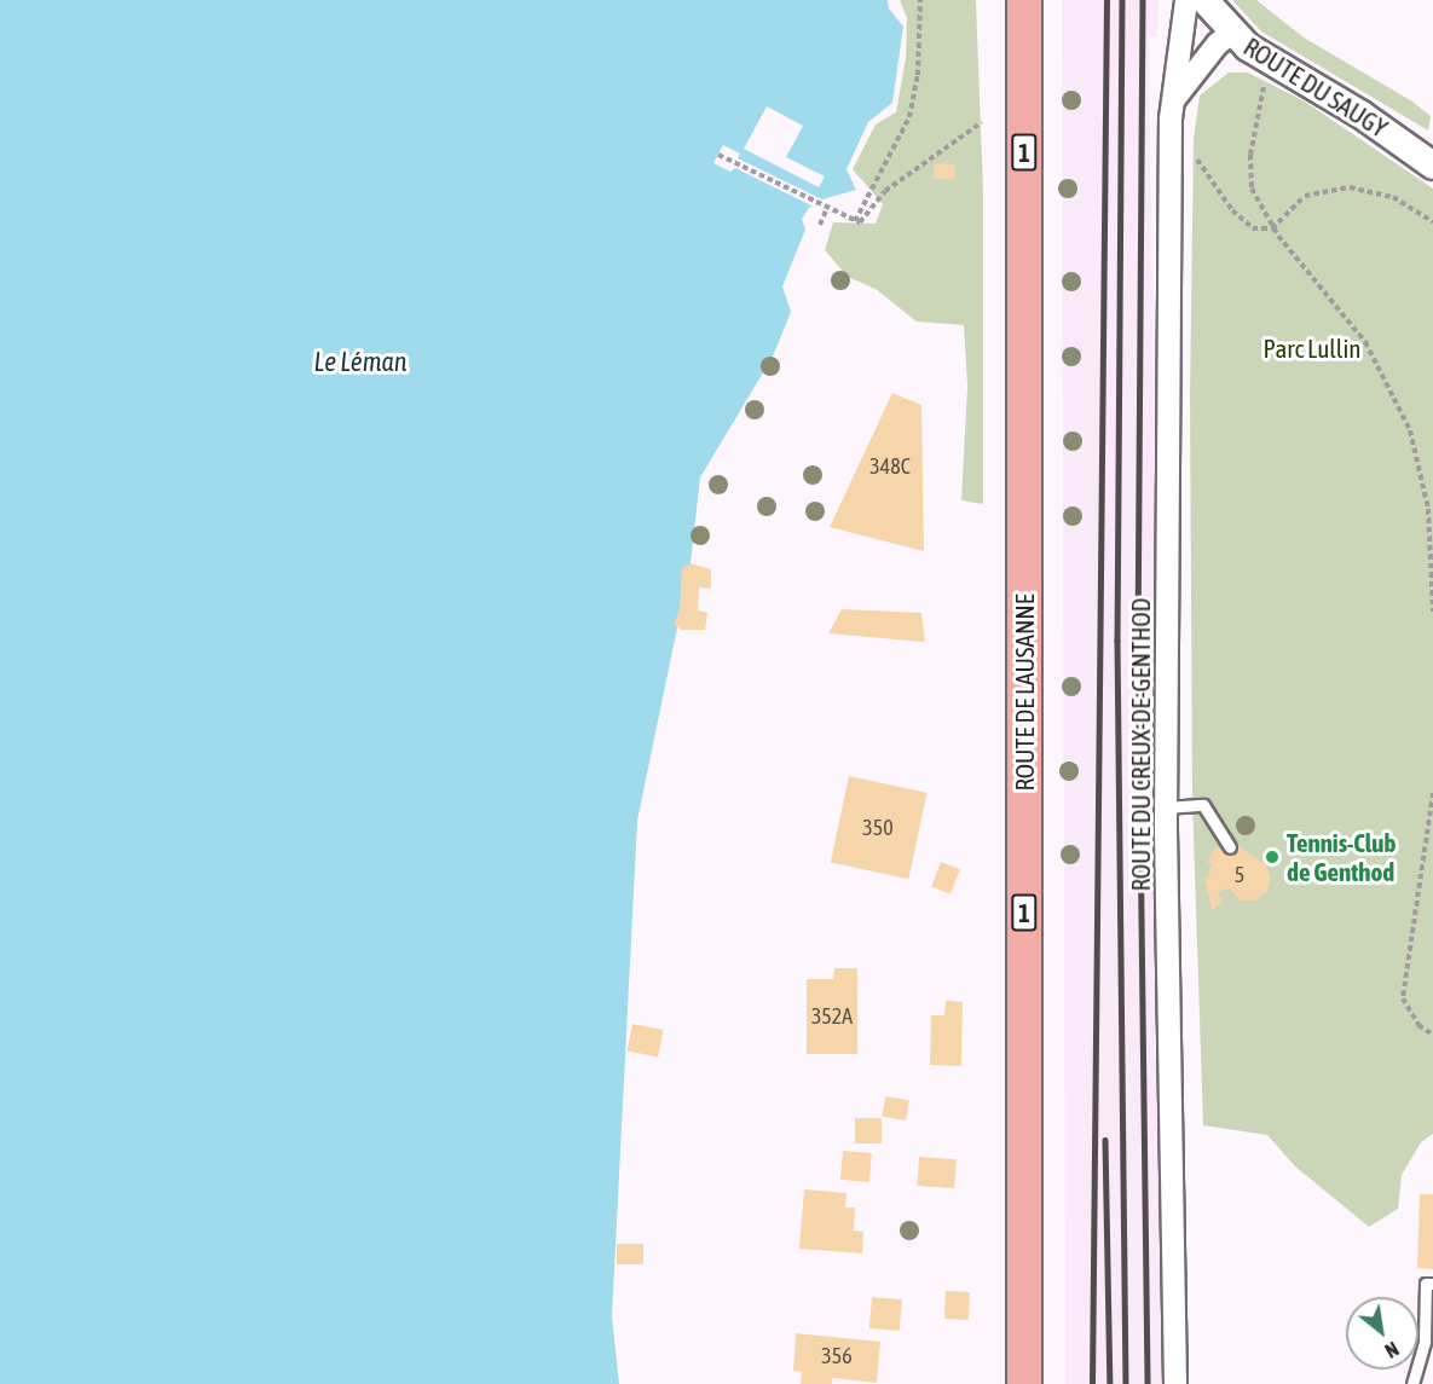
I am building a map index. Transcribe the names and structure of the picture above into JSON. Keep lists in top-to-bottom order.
{
  "streets": {
    "main road": ["1", "ROUTE DE LAUSANNE"],
    "street": ["ROUTE DU SAUGY", "ROUTE DU CREUX-DE-GENTHOD"]
  },
  "water": ["Le Léman"],
  "parks": ["Parc Lullin"],
  "places": ["Tennis-Club de Genthod"],
  "house_numbers": [
    "348C",
    "350",
    "5",
    "352A",
    "356"
  ],
  "north": "bottom right"
}
